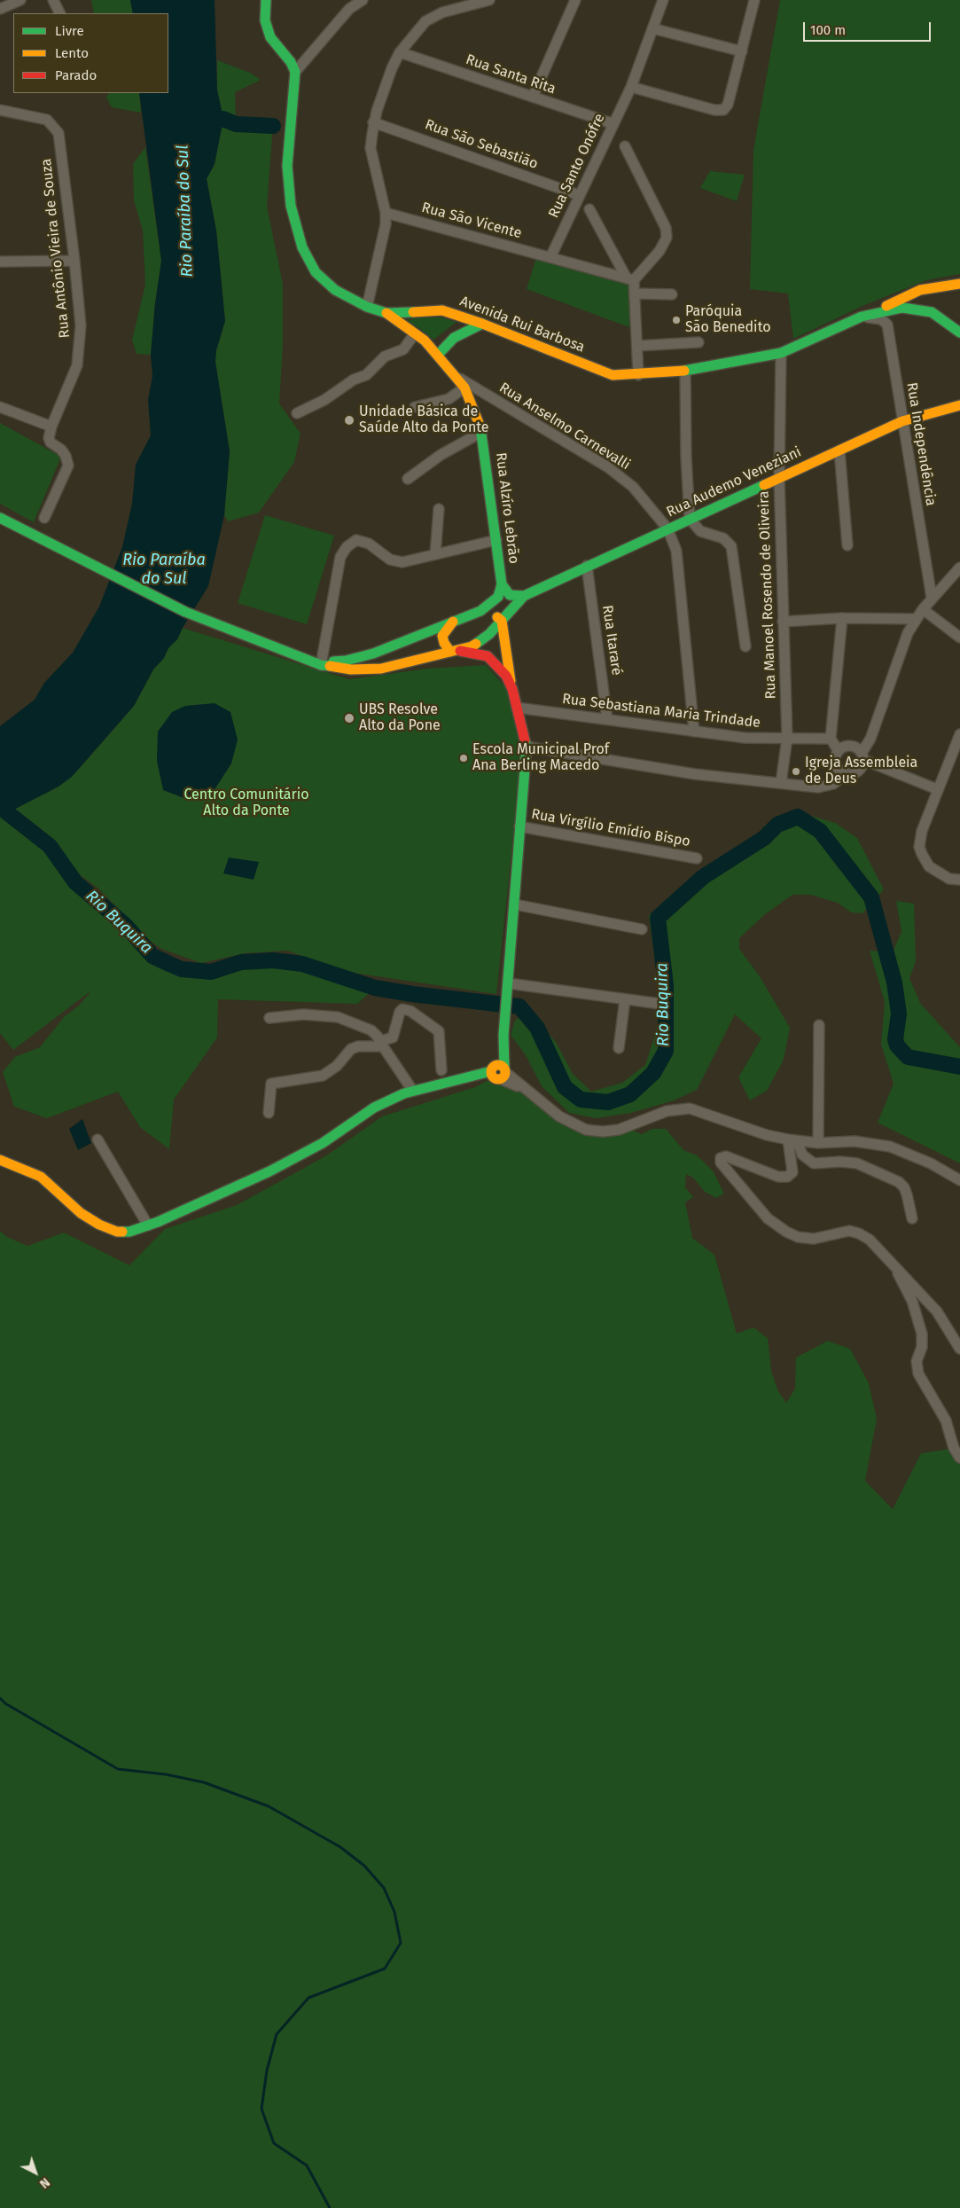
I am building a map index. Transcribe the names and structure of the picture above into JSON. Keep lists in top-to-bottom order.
{
  "streets": {
    "main road": ["Avenida Rui Barbosa", "Rua Audemo Veneziani", "Rua Alzíro Lebrão"],
    "street": [
      "Rua Santa Rita",
      "Rua São Sebastião",
      "Rua Santo Onófre",
      "Rua São Vicente",
      "Rua Antônio Vieira de Souza",
      "Rua Anselmo Carnevalli",
      "Rua Independência",
      "Rua Manoel Rosendo de Oliveira",
      "Rua Itararé",
      "Rua Sebastiana Maria Trindade",
      "Rua Virgílio Emídio Bispo"
    ]
  },
  "crossings": [
    ["Rua Santa Rita", "Rua Santo Onófre"],
    ["Rua São Sebastião", "Rua Santo Onófre"],
    ["Rua Santo Onófre", "Rua São Vicente"],
    ["Avenida Rui Barbosa", "Rua Independência"],
    ["Avenida Rui Barbosa", "Rua Alzíro Lebrão"],
    ["Avenida Rui Barbosa", "Rua Manoel Rosendo de Oliveira"],
    ["Rua Anselmo Carnevalli", "Rua Audemo Veneziani"],
    ["Rua Anselmo Carnevalli", "Rua Alzíro Lebrão"],
    ["Rua Anselmo Carnevalli", "Rua Sebastiana Maria Trindade"],
    ["Rua Independência", "Rua Audemo Veneziani"],
    ["Rua Audemo Veneziani", "Rua Alzíro Lebrão"],
    ["Rua Audemo Veneziani", "Rua Manoel Rosendo de Oliveira"],
    ["Rua Audemo Veneziani", "Rua Itararé"],
    ["Rua Manoel Rosendo de Oliveira", "Rua Sebastiana Maria Trindade"],
    ["Rua Itararé", "Rua Sebastiana Maria Trindade"]
  ],
  "water": ["Rio Paraíba do Sul", "Rio Buquira"],
  "parks": ["Centro Comunitário Alto da Ponte"],
  "places": [
    "Paróquia São Benedito",
    "Unidade Básica de Saúde Alto da Ponte",
    "UBS Resolve Alto da Pone",
    "Escola Municipal Prof Ana Berling Macedo",
    "Igreja Assembleia de Deus"
  ],
  "legend": ["Livre", "Lento", "Parado"],
  "scale_bar": "100 m",
  "north": "bottom right"
}
